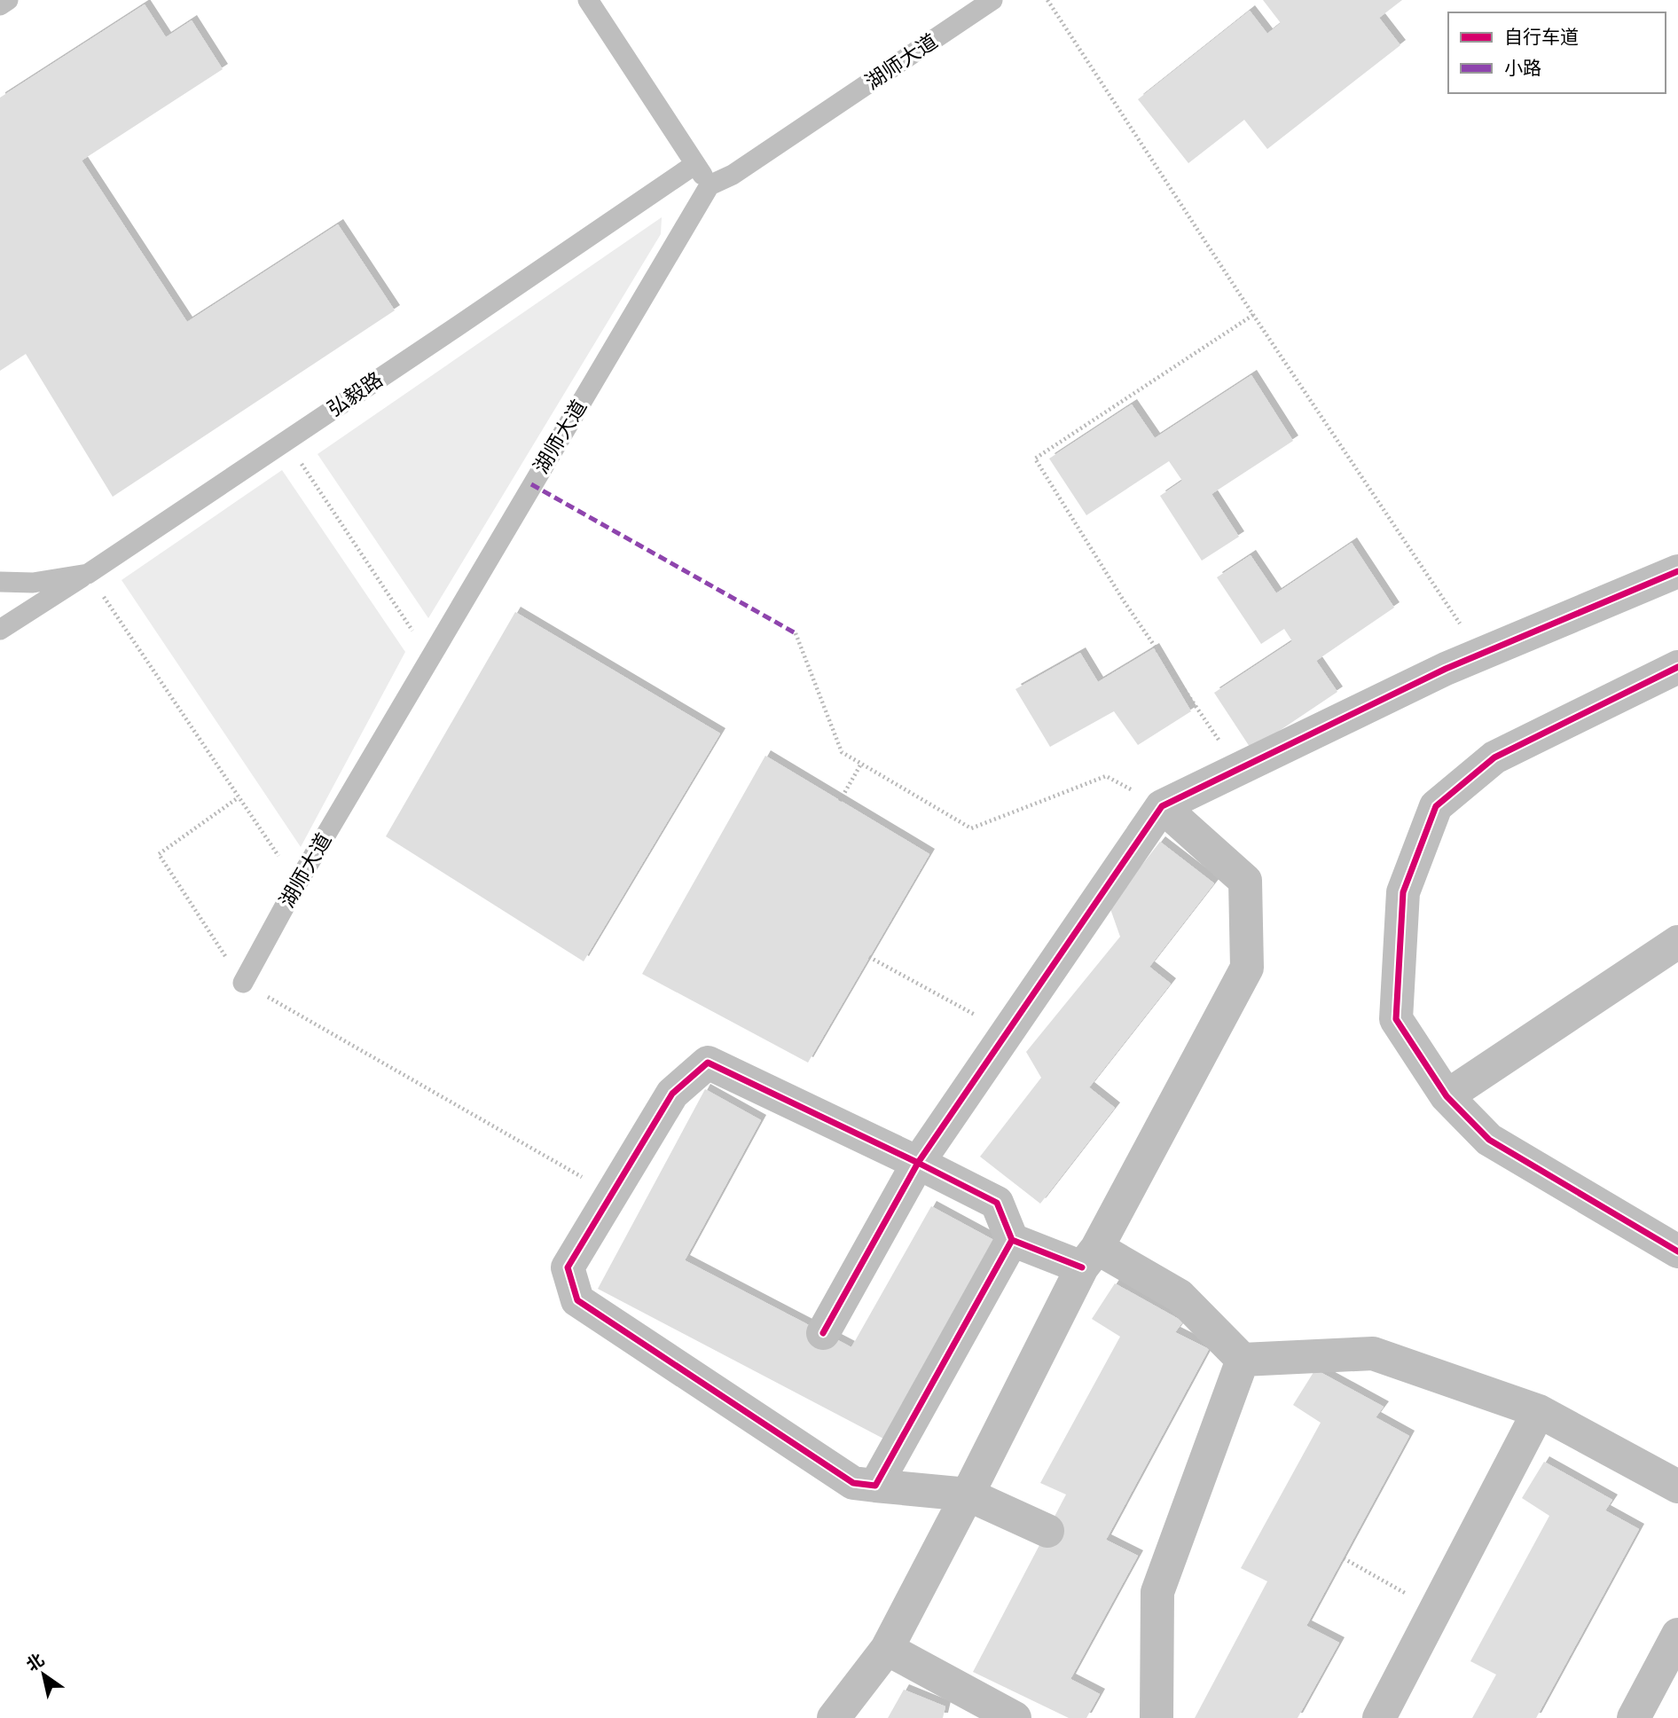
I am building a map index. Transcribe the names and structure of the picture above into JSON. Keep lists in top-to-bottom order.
{
  "streets": {
    "lane": ["湖师大道", "弘毅路"]
  },
  "legend": ["自行车道", "小路"],
  "north": "top left"
}
